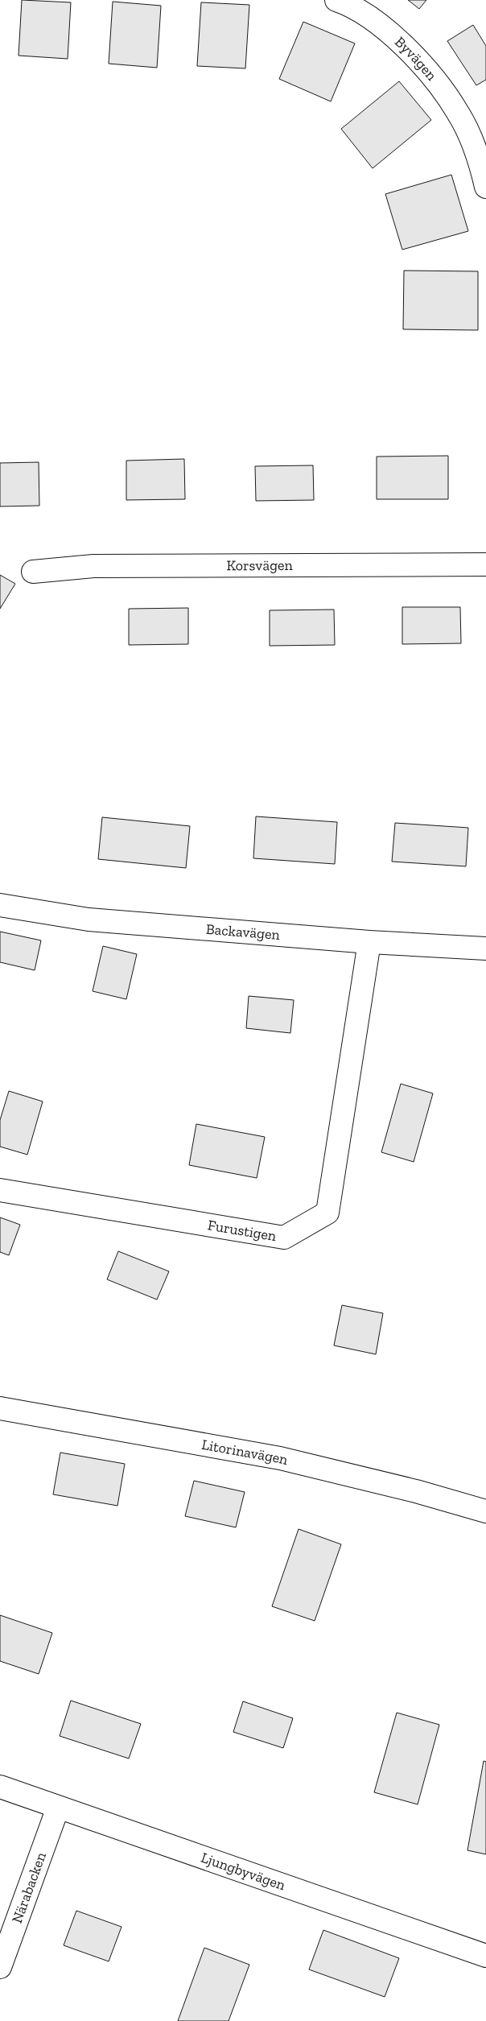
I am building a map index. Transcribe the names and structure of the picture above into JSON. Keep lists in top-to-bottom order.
{
  "streets": {
    "street": [
      "Byvägen",
      "Korsvägen",
      "Backavägen",
      "Furustigen",
      "Litorinavägen",
      "Ljungbyvägen",
      "Närabacken"
    ]
  },
  "crossings": [
    ["Backavägen", "Furustigen"],
    ["Ljungbyvägen", "Närabacken"]
  ]
}
